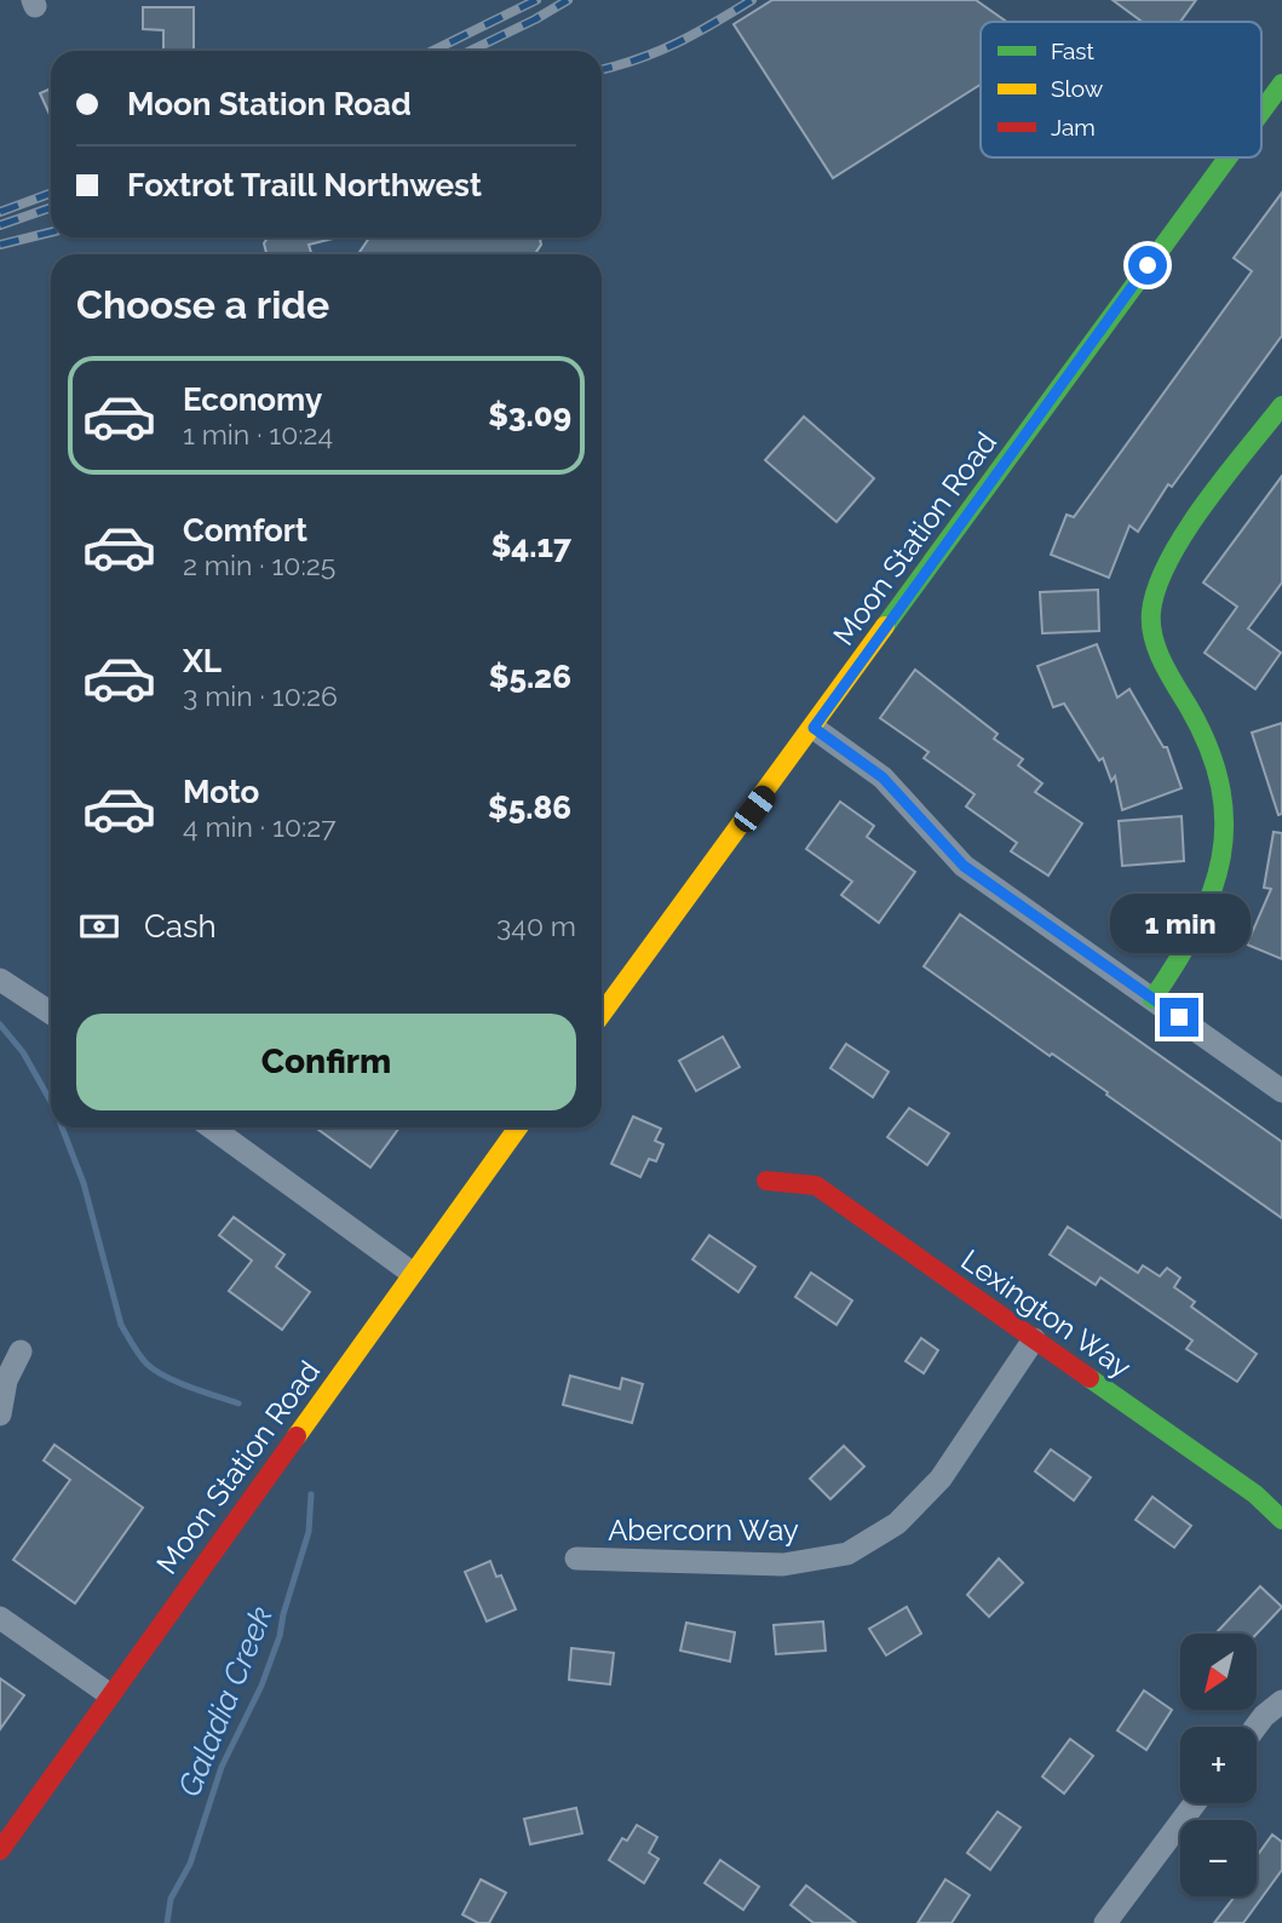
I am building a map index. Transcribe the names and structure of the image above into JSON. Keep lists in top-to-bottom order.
{
  "streets": {
    "street": ["Moon Station Road", "Lexington Way", "Abercorn Way"]
  },
  "crossings": [
    ["Lexington Way", "Abercorn Way"]
  ],
  "water": ["Galadia Creek"],
  "legend": ["Fast", "Slow", "Jam"],
  "north": "bottom left",
  "page": {
    "banner": ["Moon Station Road", "Foxtrot Traill Northwest"],
    "heading": "Choose a ride",
    "list": [
      {
        "name": "Economy",
        "note": "1 min · 10:24",
        "value": "$3.09"
      },
      {
        "name": "Comfort",
        "note": "2 min · 10:25",
        "value": "$4.17"
      },
      {
        "name": "XL",
        "note": "3 min · 10:26",
        "value": "$5.26"
      },
      {
        "name": "Moto",
        "note": "4 min · 10:27",
        "value": "$5.86"
      }
    ],
    "pay": ["Cash", "340 m"],
    "bubble": "1 min",
    "buttons": "Confirm",
    "map_buttons": ["+", "−"]
  }
}
